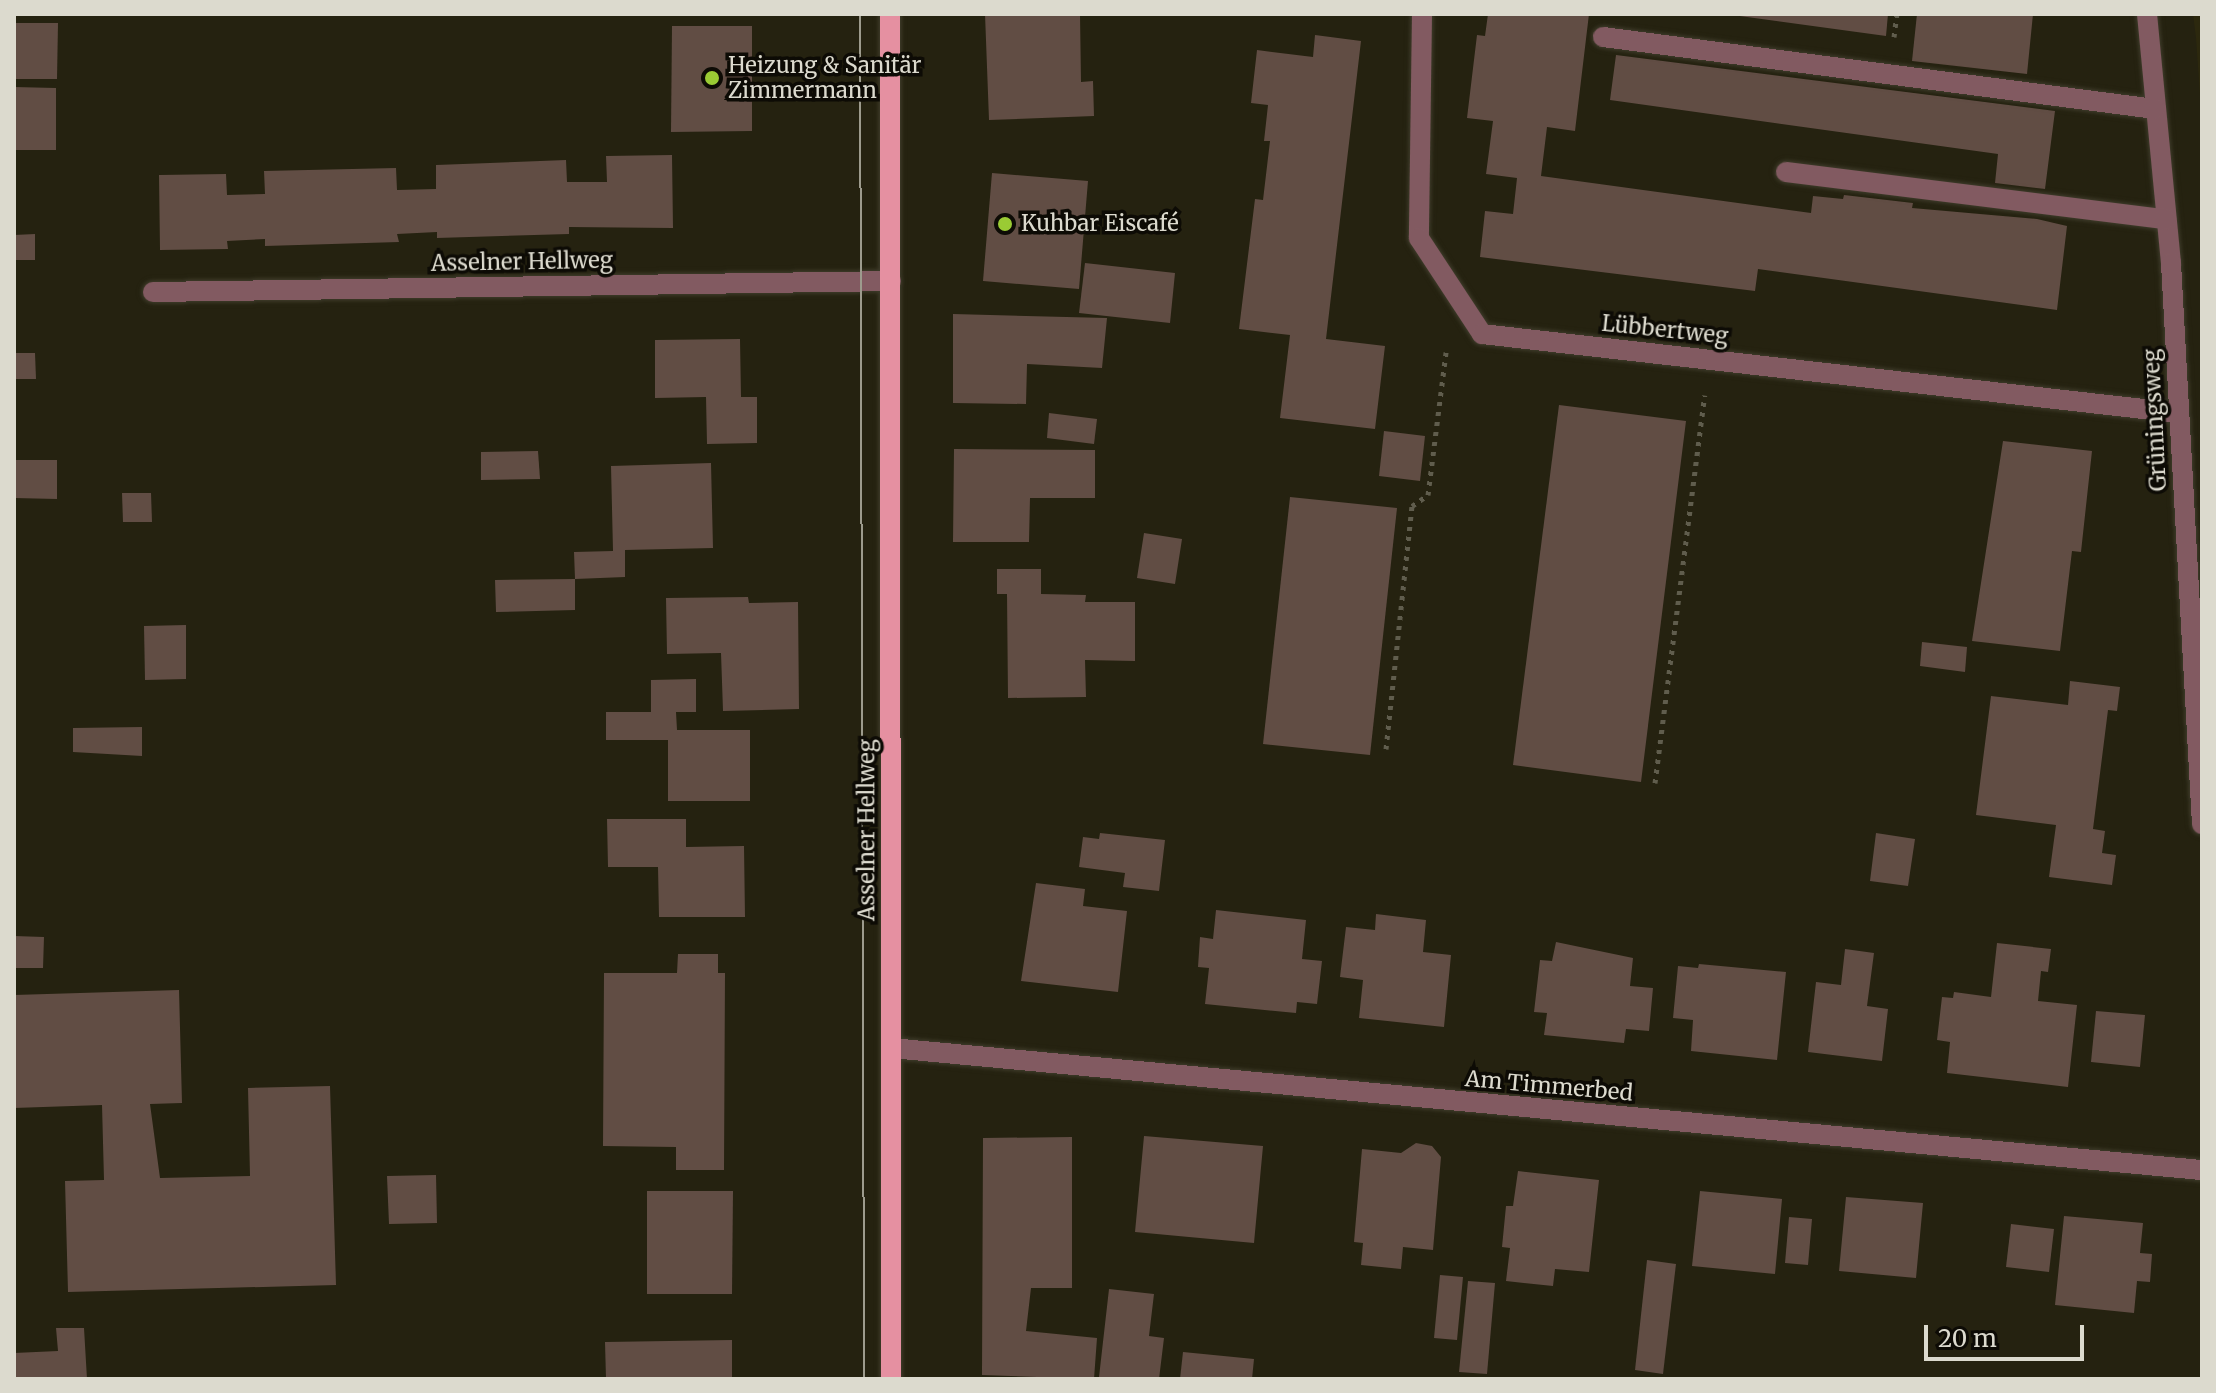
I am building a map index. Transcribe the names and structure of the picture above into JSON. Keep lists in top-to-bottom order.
{
  "streets": {
    "main road": ["Asselner Hellweg"],
    "street": ["Lübbertweg", "Grüningsweg", "Am Timmerbed"]
  },
  "crossings": [
    ["Asselner Hellweg", "Am Timmerbed"],
    ["Lübbertweg", "Grüningsweg"]
  ],
  "places": ["Heizung & Sanitär Zimmermann", "Kuhbar Eiscafé"],
  "scale_bar": "20 m"
}
